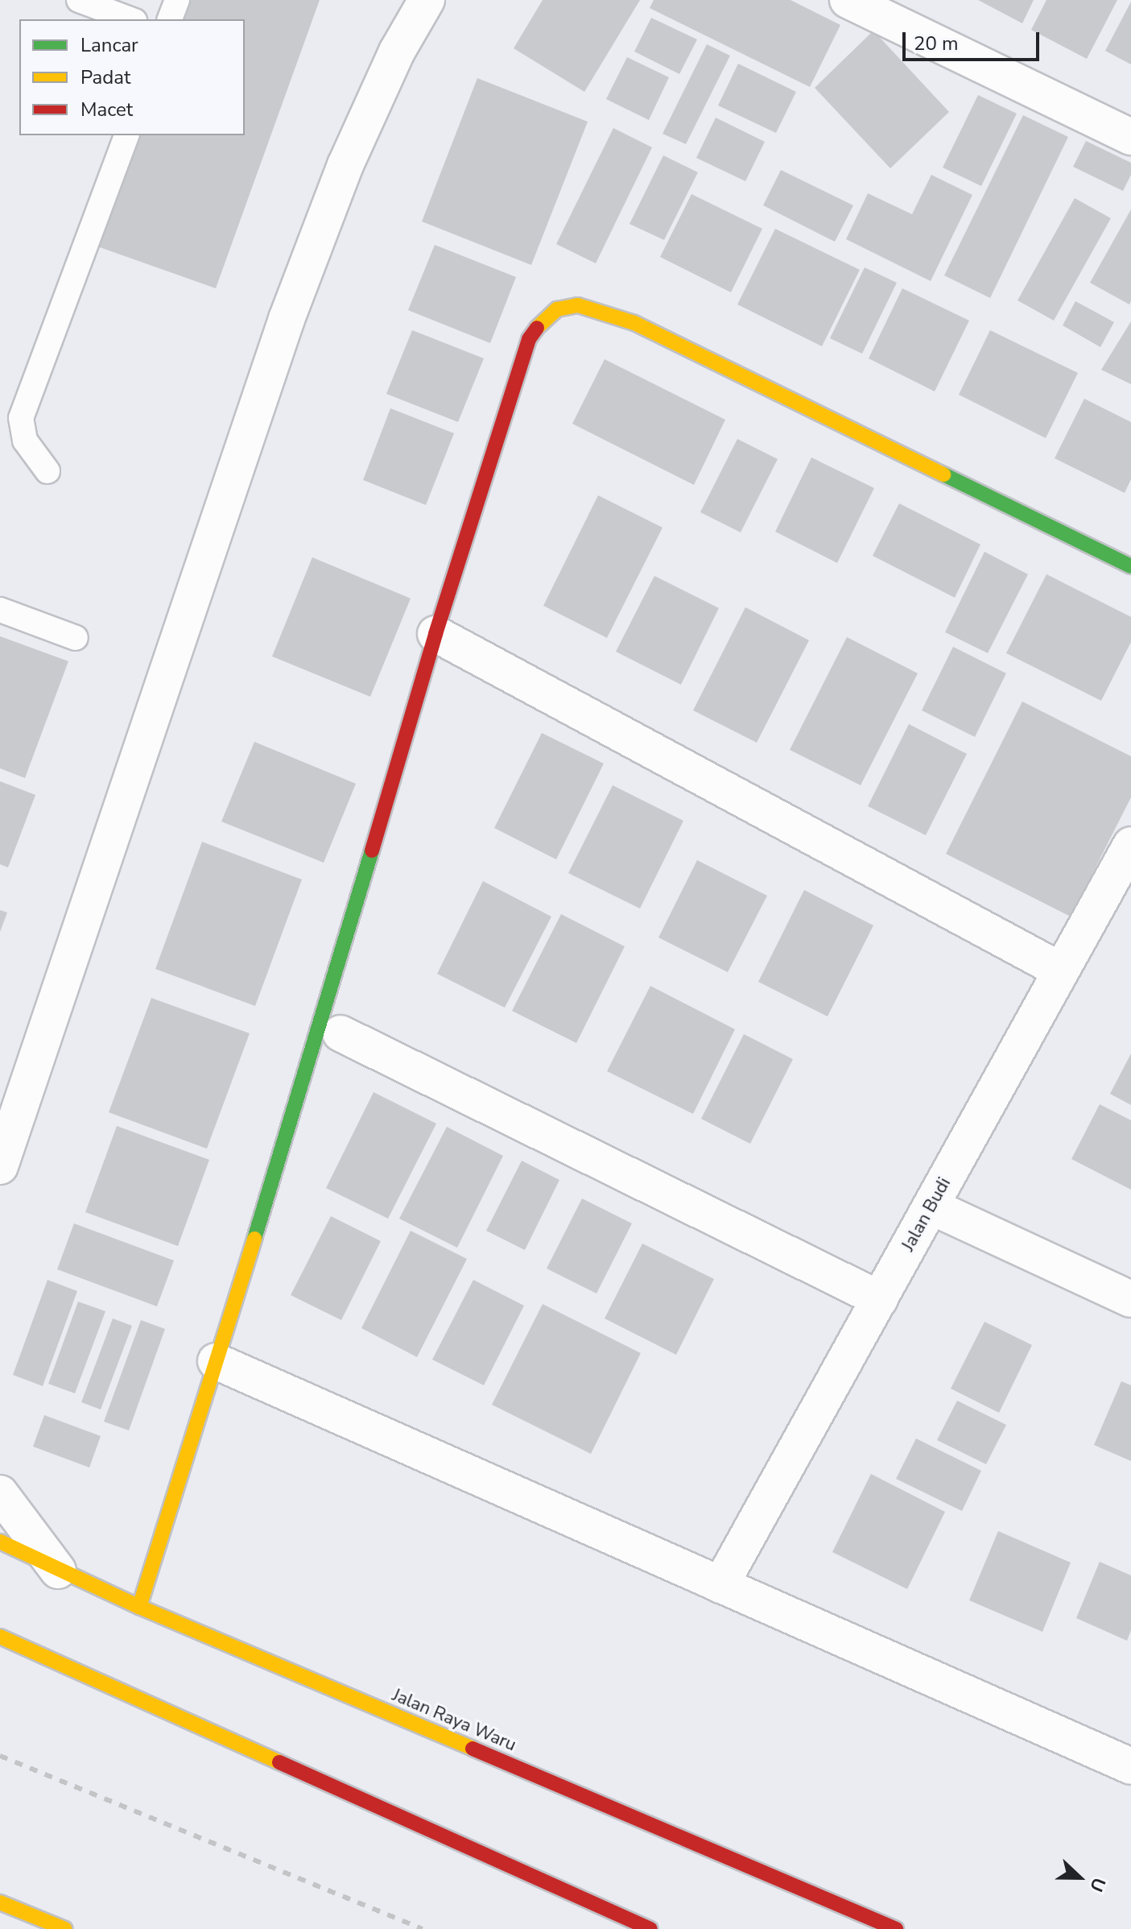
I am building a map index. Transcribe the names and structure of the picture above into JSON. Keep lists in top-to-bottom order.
{
  "streets": {
    "main road": ["Jalan Raya Waru"],
    "street": ["Jalan Budi"]
  },
  "legend": ["Lancar", "Padat", "Macet"],
  "scale_bar": "20 m",
  "north": "right"
}
